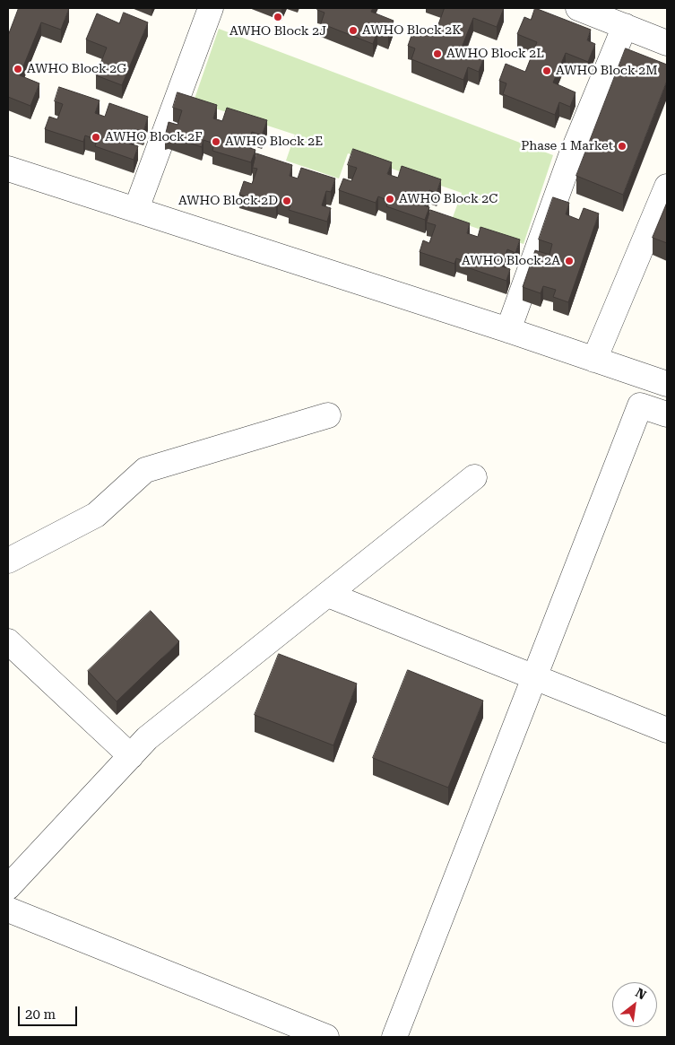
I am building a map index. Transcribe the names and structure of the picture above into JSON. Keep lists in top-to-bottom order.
{
  "places": [
    "AWHO Block 2J",
    "AWHO Block 2K",
    "AWHO Block 2L",
    "AWHO Block 2G",
    "AWHO Block 2M",
    "AWHO Block 2F",
    "AWHO Block 2E",
    "Phase 1 Market",
    "AWHO Block 2C",
    "AWHO Block 2D",
    "AWHO Block 2A"
  ],
  "scale_bar": "20 m",
  "north": "top right"
}
